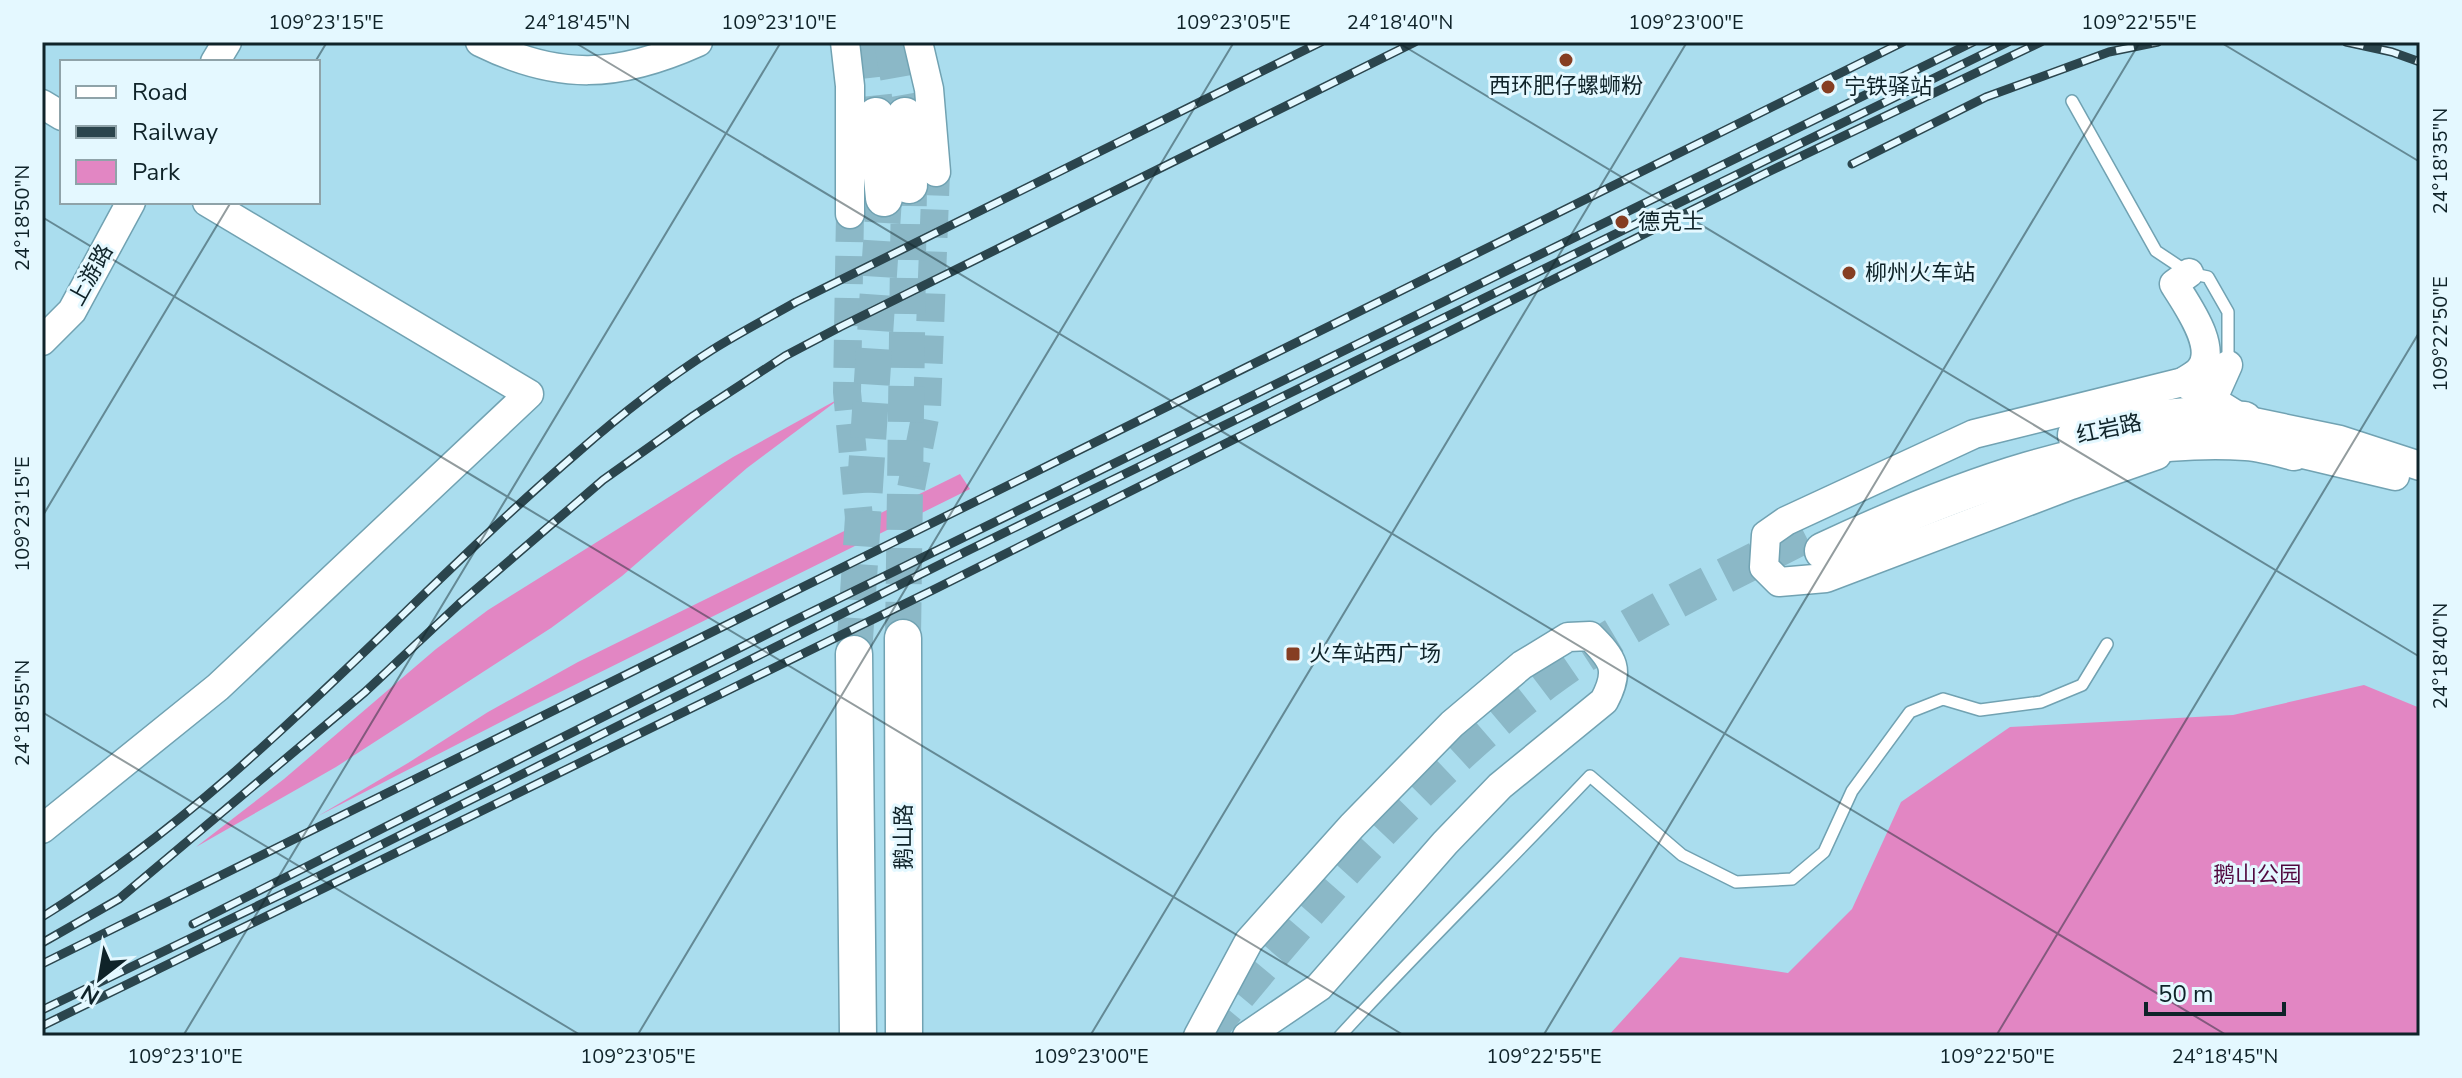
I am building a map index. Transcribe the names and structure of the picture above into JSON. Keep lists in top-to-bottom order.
{
  "streets": {
    "main road": ["红岩路", "鹅山路"],
    "street": ["上游路"]
  },
  "parks": ["鹅山公园"],
  "places": {
    "other": [
      "西环肥仔螺蛳粉",
      "宁铁驿站",
      "德克士",
      "柳州火车站"
    ],
    "transit": ["火车站西广场"]
  },
  "legend": ["Road", "Railway", "Park"],
  "scale_bar": "50 m",
  "north": "bottom left",
  "coordinates": [
    "109°23'15\"E",
    "24°18'45\"N",
    "109°23'10\"E",
    "109°23'05\"E",
    "24°18'40\"N",
    "109°23'00\"E",
    "109°22'55\"E",
    "24°18'35\"N",
    "24°18'50\"N",
    "109°22'50\"E",
    "24°18'55\"N"
  ]
}
